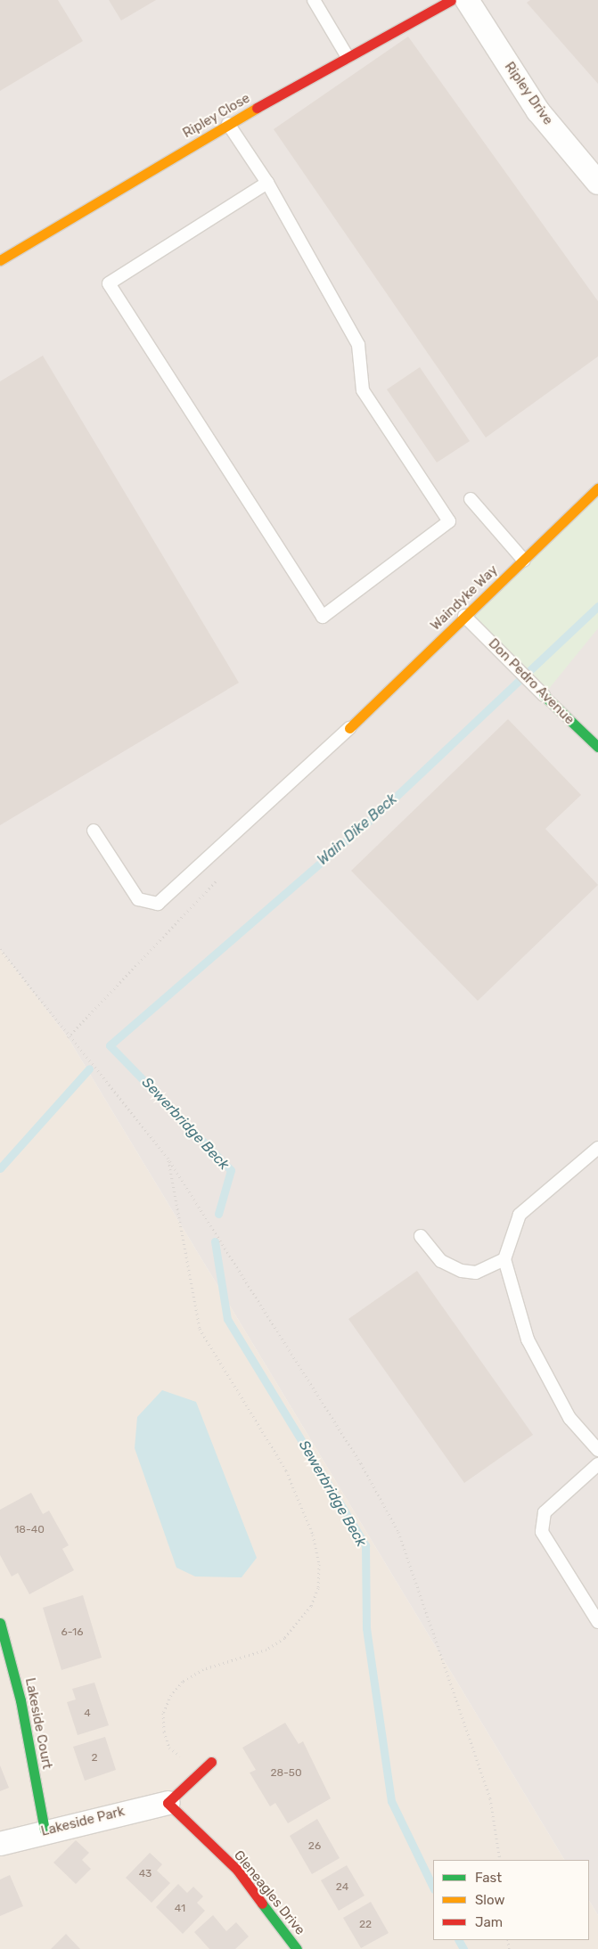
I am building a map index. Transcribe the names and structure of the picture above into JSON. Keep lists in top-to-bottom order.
{
  "streets": {
    "street": [
      "Ripley Drive",
      "Ripley Close",
      "Waindyke Way",
      "Don Pedro Avenue",
      "Lakeside Court",
      "Lakeside Park",
      "Gleneagles Drive"
    ]
  },
  "crossings": [
    ["Waindyke Way", "Don Pedro Avenue"],
    ["Lakeside Court", "Lakeside Park"],
    ["Lakeside Park", "Gleneagles Drive"]
  ],
  "water": ["Wain Dike Beck", "Sewerbridge Beck"],
  "house_numbers": [
    "18-40",
    "6-16",
    "4",
    "2",
    "28-50",
    "26",
    "43",
    "24",
    "41",
    "22"
  ],
  "legend": ["Fast", "Slow", "Jam"]
}
